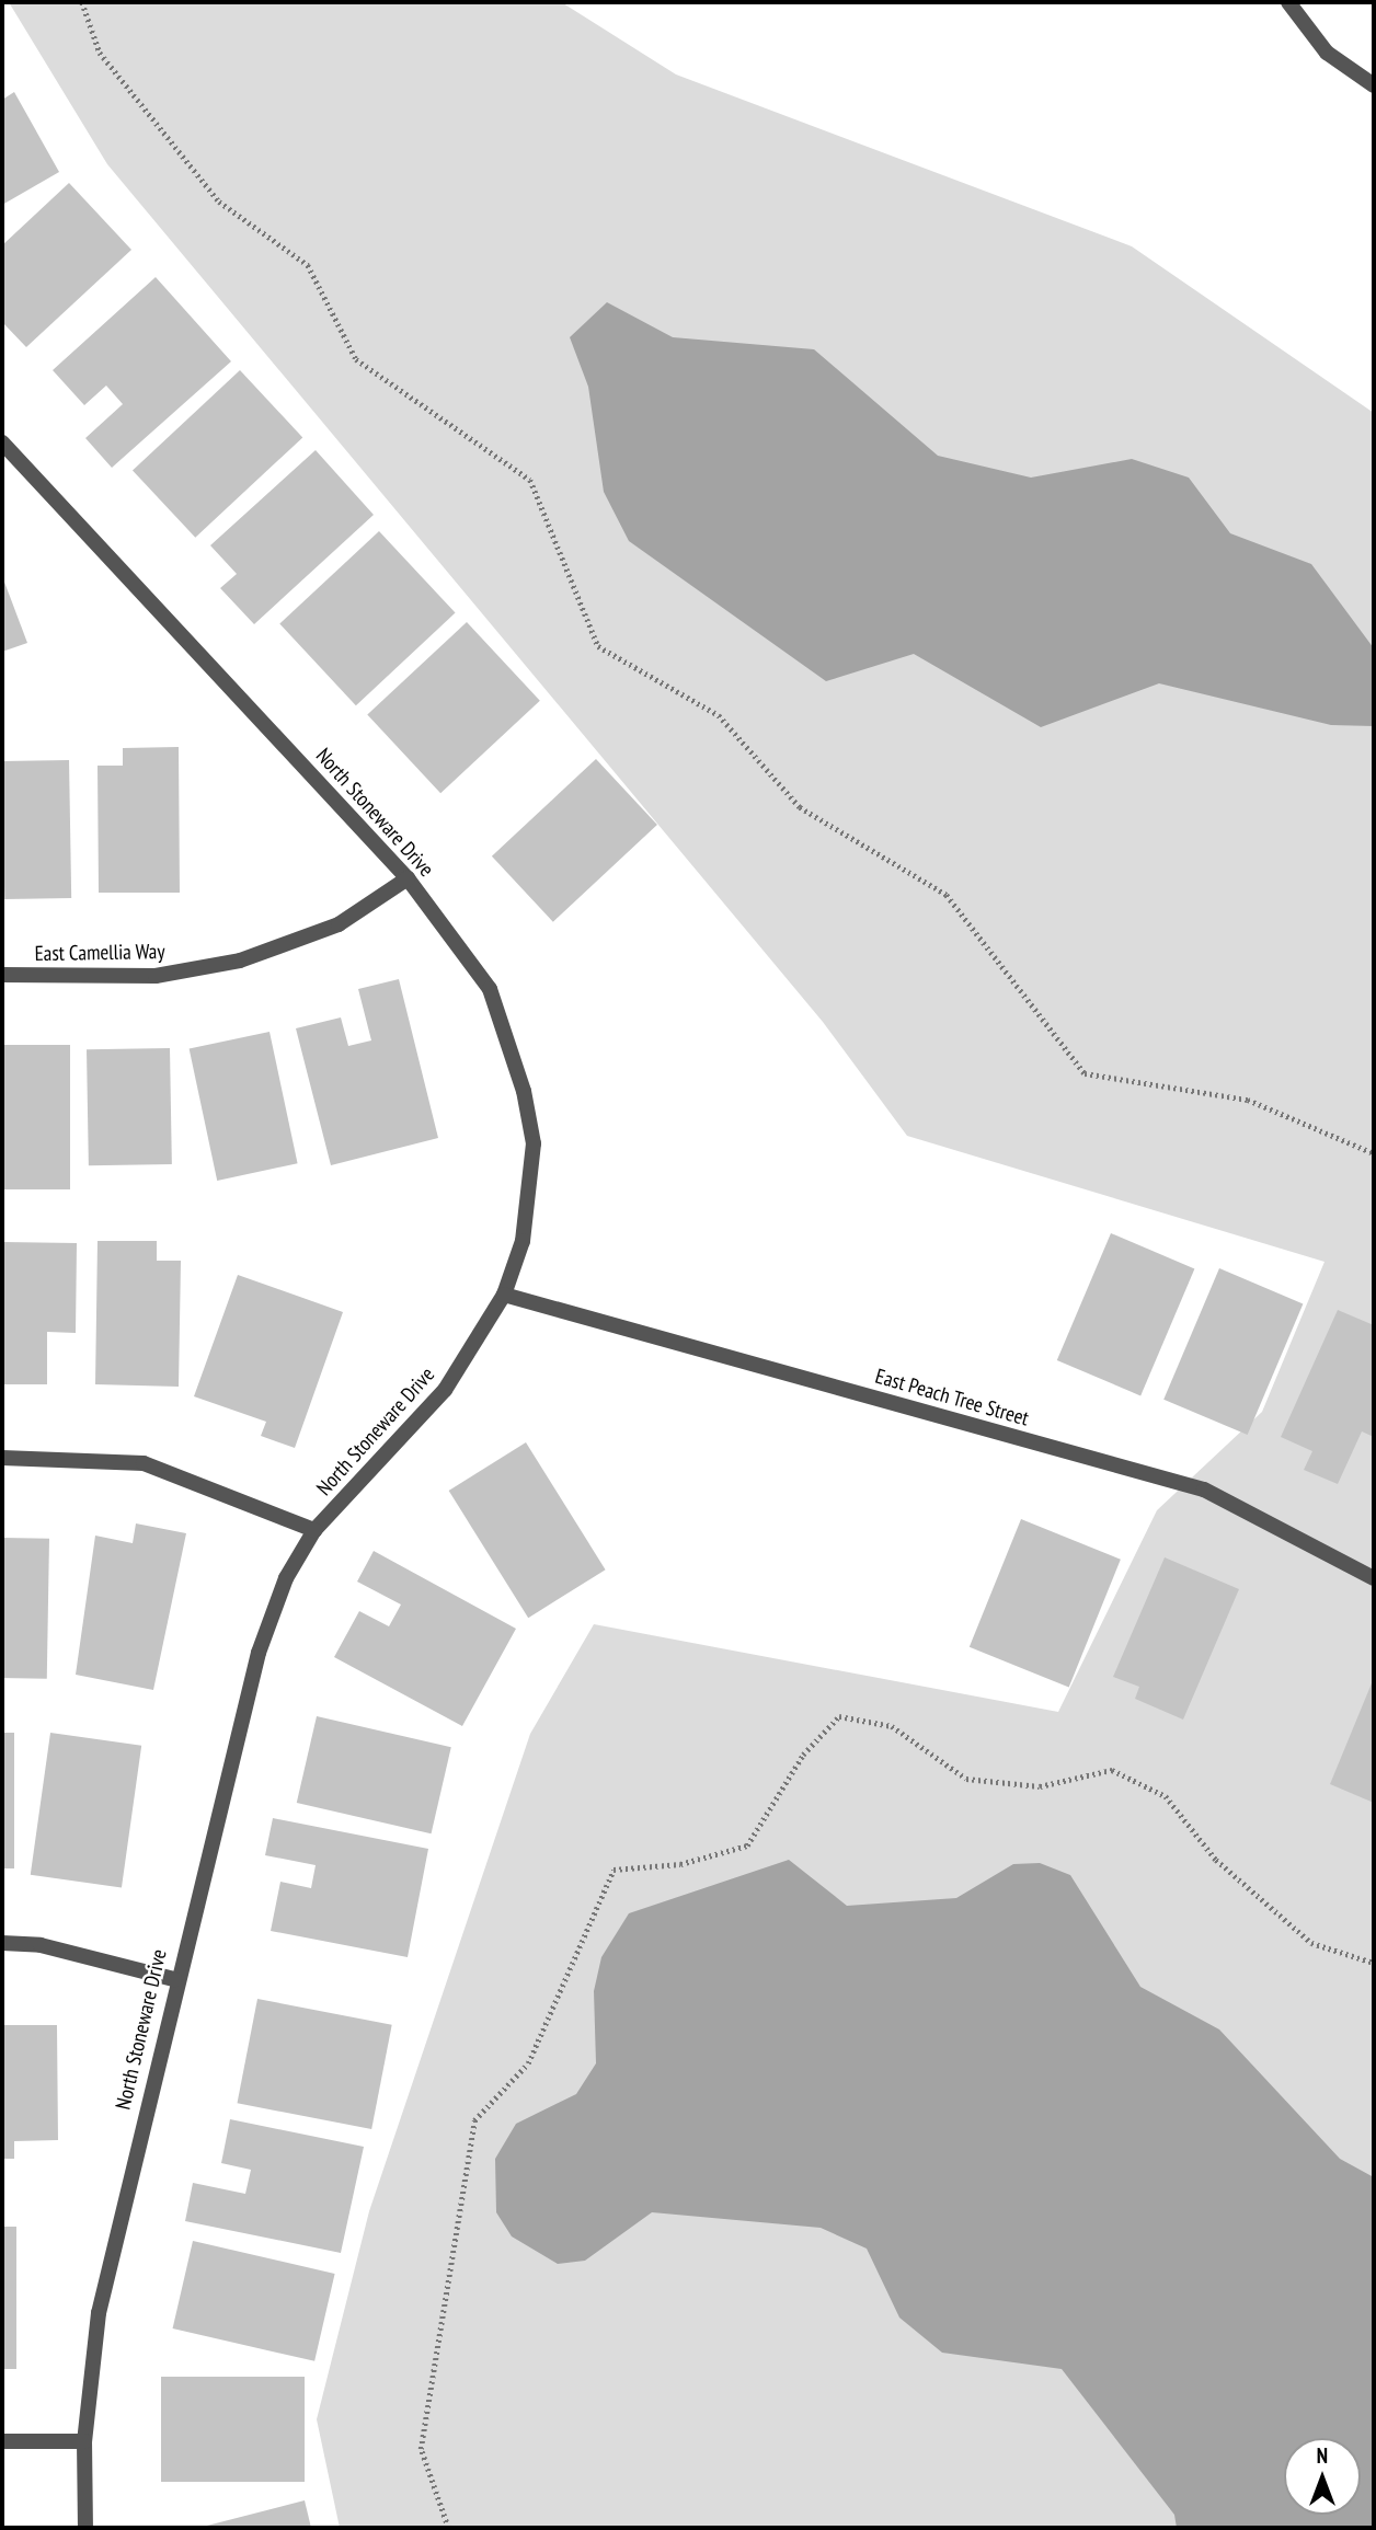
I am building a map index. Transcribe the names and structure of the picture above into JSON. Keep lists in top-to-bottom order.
{
  "streets": {
    "street": ["North Stoneware Drive", "East Camellia Way", "East Peach Tree Street"]
  },
  "crossings": [
    ["North Stoneware Drive", "East Camellia Way"],
    ["North Stoneware Drive", "East Peach Tree Street"]
  ],
  "north": "top"
}
